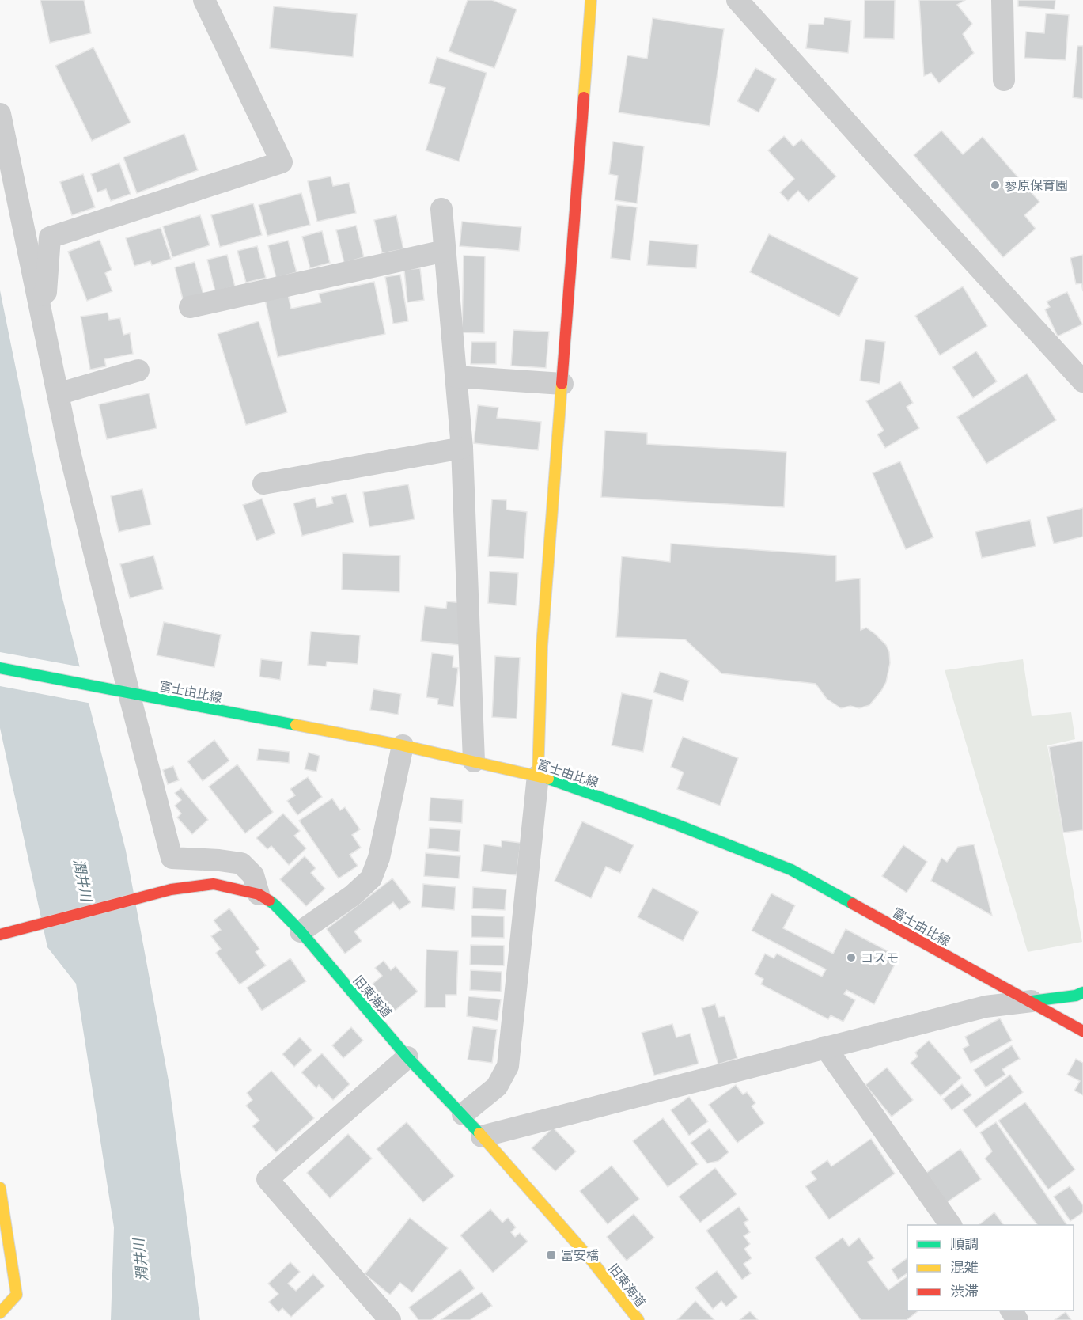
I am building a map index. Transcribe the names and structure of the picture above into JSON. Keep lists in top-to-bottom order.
{
  "streets": {
    "street": ["富士由比線", "旧東海道"]
  },
  "water": ["潤井川"],
  "places": {
    "other": ["蓼原保育園", "コスモ"],
    "transit": ["冨安橋"]
  },
  "legend": ["順調", "混雑", "渋滞"]
}
